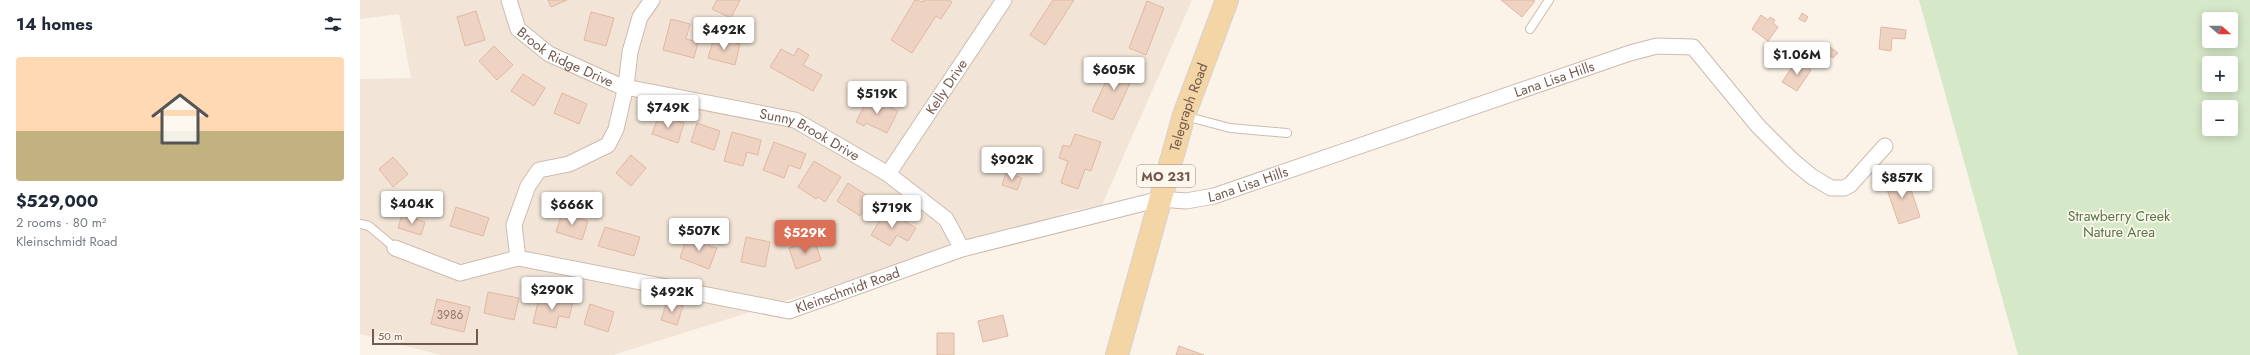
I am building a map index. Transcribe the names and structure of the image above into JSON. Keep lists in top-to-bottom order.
{
  "streets": {
    "main road": ["Telegraph Road", "MO 231"],
    "street": [
      "Brook Ridge Drive",
      "Lana Lisa Hills",
      "Kelly Drive",
      "Sunny Brook Drive",
      "Kleinschmidt Road"
    ]
  },
  "crossings": [
    ["Brook Ridge Drive", "Sunny Brook Drive"],
    ["Lana Lisa Hills", "Telegraph Road"],
    ["Lana Lisa Hills", "Kleinschmidt Road"],
    ["Kelly Drive", "Sunny Brook Drive"],
    ["Telegraph Road", "Kleinschmidt Road"],
    ["Sunny Brook Drive", "Kleinschmidt Road"]
  ],
  "parks": ["Strawberry Creek Nature Area"],
  "house_numbers": ["3986"],
  "scale_bar": "50 m",
  "north": "right",
  "page": {
    "heading": "14 homes",
    "map_buttons": ["+", "−"],
    "price": [
      "$492K",
      "$1.06M",
      "$605K",
      "$519K",
      "$749K",
      "$902K",
      "$857K",
      "$404K",
      "$666K",
      "$719K",
      "$507K",
      "$529K",
      "$290K",
      "$492K"
    ],
    "list": [
      {
        "name": "$529,000",
        "note": "2 rooms · 80 m² · Kleinschmidt Road"
      }
    ],
    "scale": "50 m"
  }
}
